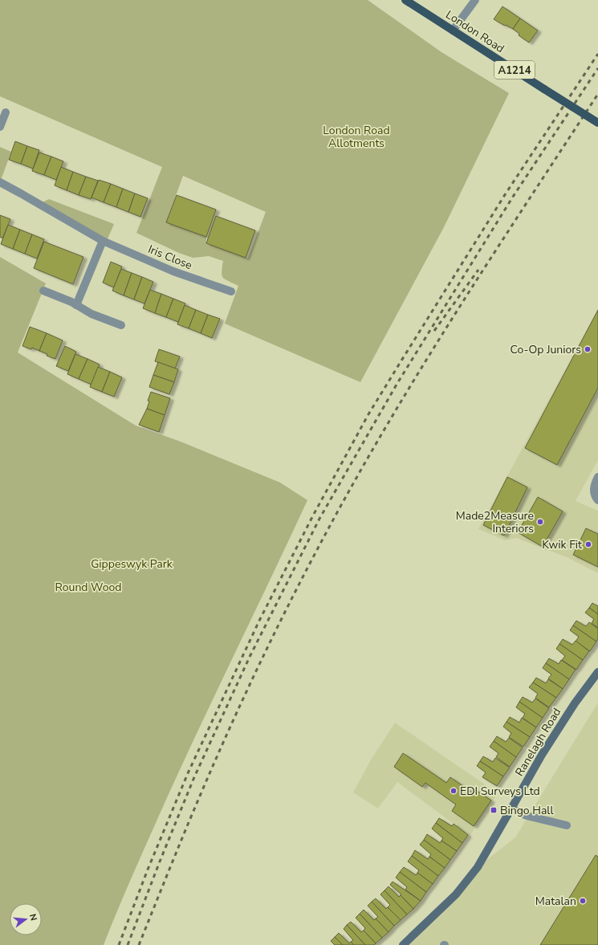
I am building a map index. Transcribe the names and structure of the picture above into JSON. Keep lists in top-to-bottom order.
{
  "streets": {
    "main road": ["London Road", "A1214", "Ranelagh Road"],
    "street": ["Iris Close"]
  },
  "parks": ["London Road Allotments", "Gippeswyk Park", "Round Wood"],
  "places": {
    "other": [
      "Co-Op Juniors",
      "Made2Measure Interiors",
      "Kwik Fit",
      "EDI Surveys Ltd",
      "Matalan"
    ],
    "transit": ["Bingo Hall"]
  },
  "north": "right"
}
